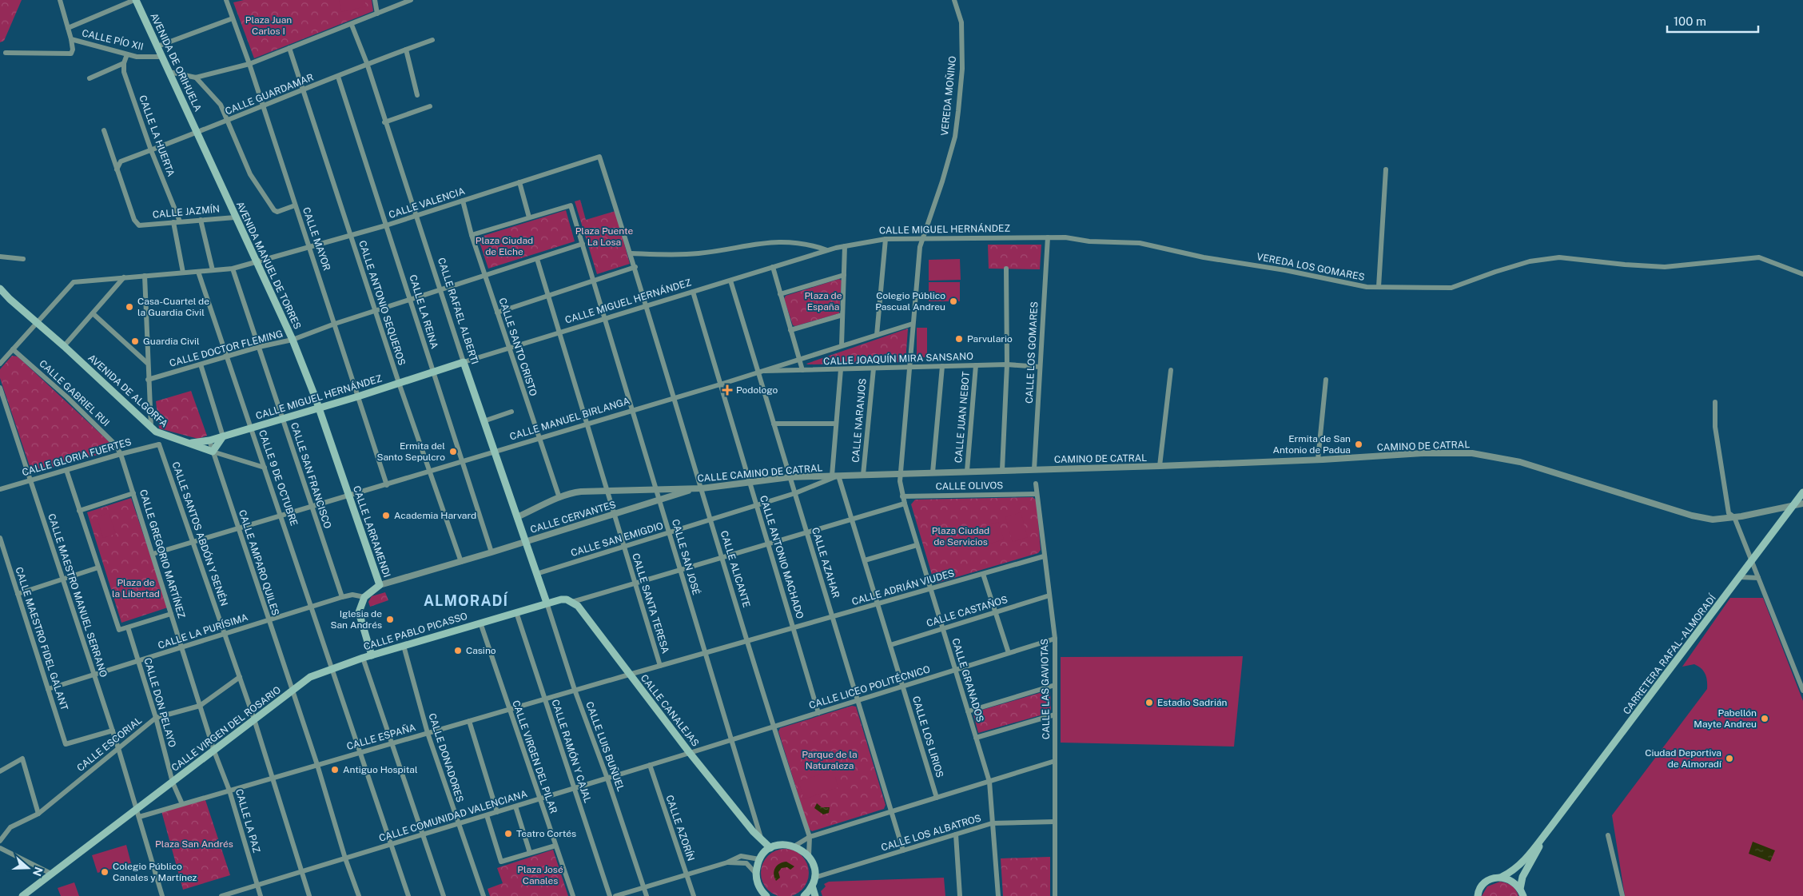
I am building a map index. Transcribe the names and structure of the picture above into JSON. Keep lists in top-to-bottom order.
{
  "streets": {
    "main road": [
      "AVENIDA DE ORIHUELA",
      "CALLE MIGUEL HERNÁNDEZ",
      "AVENIDA MANUEL DE TORRES",
      "CALLE RAFAEL ALBERTI",
      "AVENIDA DE ALGORFA",
      "CALLE LARRAMENDI",
      "CALLE PABLO PICASSO",
      "CARRETERA RAFAL - ALMORADÍ",
      "CALLE CANALEJAS",
      "CALLE VIRGEN DEL ROSARIO"
    ],
    "street": [
      "CALLE PÍO XII",
      "CALLE GUARDAMAR",
      "VEREDA MOÑINO",
      "CALLE LA HUERTA",
      "CALLE VALENCIA",
      "CALLE JAZMÍN",
      "CALLE MAYOR",
      "VEREDA LOS GOMARES",
      "CALLE ANTONIO SEQUEROS",
      "CALLE LA REINA",
      "CALLE SANTO CRISTO",
      "CALLE DOCTOR FLEMING",
      "CALLE LOS GOMARES",
      "CALLE JOAQUÍN MIRA SANSANO",
      "CALLE GABRIEL RUI",
      "CALLE JUAN NEBOT",
      "CALLE MANUEL BIRLANGA",
      "CALLE NARANJOS",
      "CAMINO DE CATRAL",
      "CALLE GLORIA FUERTES",
      "CALLE CAMINO DE CATRAL",
      "CALLE SAN FRANCISCO",
      "CALLE 9 DE OCTUBRE",
      "CALLE OLIVOS",
      "CALLE CERVANTES",
      "CALLE SANTOS ABDÓN Y SENÉN",
      "CALLE SAN EMIGDIO",
      "CALLE GREGORIO MARTÍNEZ",
      "CALLE SAN JOSÉ",
      "CALLE ANTONIO MACHADO",
      "CALLE AMPARO QUILES",
      "CALLE AZAHAR",
      "CALLE ALICANTE",
      "CALLE ADRIÁN VIUDES",
      "CALLE MAESTRO MANUEL SERRANO",
      "CALLE SANTA TERESA",
      "CALLE CASTAÑOS",
      "CALLE LA PURÍSIMA",
      "CALLE MAESTRO FIDEL GALANT",
      "CALLE GRANADOS",
      "CALLE LICEO POLITÉCNICO",
      "CALLE LAS GAVIOTAS",
      "CALLE DON PELAYO",
      "CALLE ESPAÑA",
      "CALLE LOS LIRIOS",
      "CALLE ESCORIAL",
      "CALLE LUIS BUÑUEL",
      "CALLE RAMÓN Y CAJAL",
      "CALLE VIRGEN DEL PILAR",
      "CALLE DONADORES",
      "CALLE COMUNIDAD VALENCIANA",
      "CALLE LA PAZ",
      "CALLE AZORÍN",
      "CALLE LOS ALBATROS"
    ]
  },
  "crossings": [
    ["CALLE PÍO XII", "AVENIDA DE ORIHUELA"],
    ["AVENIDA DE ORIHUELA", "CALLE GUARDAMAR"],
    ["AVENIDA DE ORIHUELA", "AVENIDA MANUEL DE TORRES"],
    ["CALLE GUARDAMAR", "CALLE LA HUERTA"],
    ["CALLE GUARDAMAR", "CALLE JAZMÍN"],
    ["CALLE GUARDAMAR", "CALLE MAYOR"],
    ["CALLE GUARDAMAR", "AVENIDA MANUEL DE TORRES"],
    ["CALLE GUARDAMAR", "CALLE ANTONIO SEQUEROS"],
    ["CALLE GUARDAMAR", "CALLE RAFAEL ALBERTI"],
    ["CALLE GUARDAMAR", "CALLE LA REINA"],
    ["VEREDA MOÑINO", "CALLE MIGUEL HERNÁNDEZ"],
    ["VEREDA MOÑINO", "CALLE JOAQUÍN MIRA SANSANO"],
    ["VEREDA MOÑINO", "CALLE MANUEL BIRLANGA"],
    ["VEREDA MOÑINO", "CALLE GRANADOS"],
    ["CALLE LA HUERTA", "CALLE VALENCIA"],
    ["CALLE LA HUERTA", "CALLE JAZMÍN"],
    ["CALLE VALENCIA", "CALLE MAYOR"],
    ["CALLE VALENCIA", "AVENIDA MANUEL DE TORRES"],
    ["CALLE VALENCIA", "CALLE ANTONIO SEQUEROS"],
    ["CALLE VALENCIA", "CALLE RAFAEL ALBERTI"],
    ["CALLE VALENCIA", "CALLE LA REINA"],
    ["CALLE VALENCIA", "CALLE SANTO CRISTO"],
    ["CALLE VALENCIA", "AVENIDA DE ALGORFA"],
    ["CALLE VALENCIA", "CALLE GABRIEL RUI"],
    ["CALLE VALENCIA", "CALLE SAN FRANCISCO"],
    ["CALLE VALENCIA", "CALLE 9 DE OCTUBRE"],
    ["CALLE VALENCIA", "CALLE ALICANTE"],
    ["CALLE JAZMÍN", "AVENIDA MANUEL DE TORRES"],
    ["CALLE MIGUEL HERNÁNDEZ", "CALLE MAYOR"],
    ["CALLE MIGUEL HERNÁNDEZ", "AVENIDA MANUEL DE TORRES"],
    ["CALLE MIGUEL HERNÁNDEZ", "VEREDA LOS GOMARES"],
    ["CALLE MIGUEL HERNÁNDEZ", "CALLE ANTONIO SEQUEROS"],
    ["CALLE MIGUEL HERNÁNDEZ", "CALLE RAFAEL ALBERTI"],
    ["CALLE MIGUEL HERNÁNDEZ", "CALLE LA REINA"],
    ["CALLE MIGUEL HERNÁNDEZ", "CALLE SANTO CRISTO"],
    ["CALLE MIGUEL HERNÁNDEZ", "CALLE LOS GOMARES"],
    ["CALLE MIGUEL HERNÁNDEZ", "AVENIDA DE ALGORFA"],
    ["CALLE MIGUEL HERNÁNDEZ", "CALLE SAN FRANCISCO"],
    ["CALLE MIGUEL HERNÁNDEZ", "CALLE 9 DE OCTUBRE"],
    ["CALLE MIGUEL HERNÁNDEZ", "CALLE LARRAMENDI"],
    ["CALLE MIGUEL HERNÁNDEZ", "CALLE SAN JOSÉ"],
    ["CALLE MIGUEL HERNÁNDEZ", "CALLE ANTONIO MACHADO"],
    ["CALLE MIGUEL HERNÁNDEZ", "CALLE AMPARO QUILES"],
    ["CALLE MIGUEL HERNÁNDEZ", "CALLE AZAHAR"],
    ["CALLE MIGUEL HERNÁNDEZ", "CALLE ALICANTE"],
    ["CALLE MIGUEL HERNÁNDEZ", "CALLE SANTA TERESA"],
    ["CALLE MAYOR", "CALLE DOCTOR FLEMING"],
    ["CALLE MAYOR", "CALLE MANUEL BIRLANGA"],
    ["AVENIDA MANUEL DE TORRES", "CALLE DOCTOR FLEMING"],
    ["AVENIDA MANUEL DE TORRES", "CALLE LARRAMENDI"],
    ["VEREDA LOS GOMARES", "CALLE LOS GOMARES"],
    ["CALLE ANTONIO SEQUEROS", "CALLE DOCTOR FLEMING"],
    ["CALLE ANTONIO SEQUEROS", "CALLE MANUEL BIRLANGA"],
    ["CALLE ANTONIO SEQUEROS", "CALLE CERVANTES"],
    ["CALLE RAFAEL ALBERTI", "CALLE DOCTOR FLEMING"],
    ["CALLE RAFAEL ALBERTI", "CALLE MANUEL BIRLANGA"],
    ["CALLE RAFAEL ALBERTI", "CALLE CAMINO DE CATRAL"],
    ["CALLE RAFAEL ALBERTI", "CALLE CERVANTES"],
    ["CALLE RAFAEL ALBERTI", "CALLE SAN EMIGDIO"],
    ["CALLE RAFAEL ALBERTI", "CALLE PABLO PICASSO"],
    ["CALLE RAFAEL ALBERTI", "CALLE LUIS BUÑUEL"],
    ["CALLE LA REINA", "CALLE DOCTOR FLEMING"],
    ["CALLE LA REINA", "CALLE MANUEL BIRLANGA"],
    ["CALLE LA REINA", "CALLE CERVANTES"],
    ["CALLE SANTO CRISTO", "CALLE DOCTOR FLEMING"],
    ["CALLE SANTO CRISTO", "CALLE MANUEL BIRLANGA"],
    ["CALLE SANTO CRISTO", "CALLE CAMINO DE CATRAL"],
    ["CALLE DOCTOR FLEMING", "CALLE SAN FRANCISCO"],
    ["CALLE DOCTOR FLEMING", "CALLE 9 DE OCTUBRE"],
    ["CALLE DOCTOR FLEMING", "CALLE SAN JOSÉ"],
    ["CALLE DOCTOR FLEMING", "CALLE SANTA TERESA"],
    ["CALLE LOS GOMARES", "CALLE JOAQUÍN MIRA SANSANO"],
    ["CALLE LOS GOMARES", "CAMINO DE CATRAL"],
    ["CALLE LOS GOMARES", "CALLE CAMINO DE CATRAL"],
    ["CALLE JOAQUÍN MIRA SANSANO", "CALLE JUAN NEBOT"],
    ["CALLE JOAQUÍN MIRA SANSANO", "CALLE MANUEL BIRLANGA"],
    ["CALLE JOAQUÍN MIRA SANSANO", "CALLE NARANJOS"],
    ["CALLE JOAQUÍN MIRA SANSANO", "CALLE AZAHAR"],
    ["CALLE JOAQUÍN MIRA SANSANO", "CALLE GRANADOS"],
    ["AVENIDA DE ALGORFA", "CALLE 9 DE OCTUBRE"],
    ["AVENIDA DE ALGORFA", "CALLE AMPARO QUILES"],
    ["CALLE GABRIEL RUI", "CALLE GLORIA FUERTES"],
    ["CALLE GABRIEL RUI", "CALLE GREGORIO MARTÍNEZ"],
    ["CALLE JUAN NEBOT", "CALLE CAMINO DE CATRAL"],
    ["CALLE MANUEL BIRLANGA", "CALLE SAN FRANCISCO"],
    ["CALLE MANUEL BIRLANGA", "CALLE 9 DE OCTUBRE"],
    ["CALLE MANUEL BIRLANGA", "CALLE LARRAMENDI"],
    ["CALLE MANUEL BIRLANGA", "CALLE SANTOS ABDÓN Y SENÉN"],
    ["CALLE MANUEL BIRLANGA", "CALLE GREGORIO MARTÍNEZ"],
    ["CALLE MANUEL BIRLANGA", "CALLE SAN JOSÉ"],
    ["CALLE MANUEL BIRLANGA", "CALLE ANTONIO MACHADO"],
    ["CALLE MANUEL BIRLANGA", "CALLE AMPARO QUILES"],
    ["CALLE MANUEL BIRLANGA", "CALLE AZAHAR"],
    ["CALLE MANUEL BIRLANGA", "CALLE ALICANTE"],
    ["CALLE MANUEL BIRLANGA", "CALLE SANTA TERESA"],
    ["CALLE NARANJOS", "CALLE CAMINO DE CATRAL"],
    ["CAMINO DE CATRAL", "CALLE CAMINO DE CATRAL"],
    ["CAMINO DE CATRAL", "CARRETERA RAFAL - ALMORADÍ"],
    ["CALLE GLORIA FUERTES", "CALLE SANTOS ABDÓN Y SENÉN"],
    ["CALLE GLORIA FUERTES", "CALLE GREGORIO MARTÍNEZ"],
    ["CALLE GLORIA FUERTES", "CALLE MAESTRO MANUEL SERRANO"],
    ["CALLE CAMINO DE CATRAL", "CALLE CERVANTES"],
    ["CALLE CAMINO DE CATRAL", "CALLE SAN EMIGDIO"],
    ["CALLE CAMINO DE CATRAL", "CALLE SAN JOSÉ"],
    ["CALLE CAMINO DE CATRAL", "CALLE ANTONIO MACHADO"],
    ["CALLE CAMINO DE CATRAL", "CALLE AZAHAR"],
    ["CALLE CAMINO DE CATRAL", "CALLE ALICANTE"],
    ["CALLE CAMINO DE CATRAL", "CALLE SANTA TERESA"],
    ["CALLE CAMINO DE CATRAL", "CALLE GRANADOS"],
    ["CALLE CAMINO DE CATRAL", "CALLE LOS LIRIOS"],
    ["CALLE SAN FRANCISCO", "CALLE LA PURÍSIMA"],
    ["CALLE 9 DE OCTUBRE", "CALLE LA PURÍSIMA"],
    ["CALLE 9 DE OCTUBRE", "CALLE PABLO PICASSO"],
    ["CALLE 9 DE OCTUBRE", "CALLE ESPAÑA"],
    ["CALLE 9 DE OCTUBRE", "CALLE COMUNIDAD VALENCIANA"],
    ["CALLE OLIVOS", "CALLE GRANADOS"],
    ["CALLE OLIVOS", "CALLE LAS GAVIOTAS"],
    ["CALLE CERVANTES", "CALLE LARRAMENDI"],
    ["CALLE CERVANTES", "CALLE SAN JOSÉ"],
    ["CALLE CERVANTES", "CALLE ALICANTE"],
    ["CALLE CERVANTES", "CALLE SANTA TERESA"],
    ["CALLE LARRAMENDI", "CALLE LA PURÍSIMA"],
    ["CALLE SANTOS ABDÓN Y SENÉN", "CALLE LA PURÍSIMA"],
    ["CALLE SANTOS ABDÓN Y SENÉN", "CALLE VIRGEN DEL ROSARIO"],
    ["CALLE SANTOS ABDÓN Y SENÉN", "CALLE ESPAÑA"],
    ["CALLE SANTOS ABDÓN Y SENÉN", "CALLE ESCORIAL"],
    ["CALLE SANTOS ABDÓN Y SENÉN", "CALLE COMUNIDAD VALENCIANA"],
    ["CALLE SAN EMIGDIO", "CALLE SAN JOSÉ"],
    ["CALLE SAN EMIGDIO", "CALLE ANTONIO MACHADO"],
    ["CALLE SAN EMIGDIO", "CALLE AZAHAR"],
    ["CALLE SAN EMIGDIO", "CALLE ALICANTE"],
    ["CALLE SAN EMIGDIO", "CALLE SANTA TERESA"],
    ["CALLE SAN EMIGDIO", "CALLE LOS LIRIOS"],
    ["CALLE GREGORIO MARTÍNEZ", "CALLE LA PURÍSIMA"],
    ["CALLE GREGORIO MARTÍNEZ", "CALLE VIRGEN DEL ROSARIO"],
    ["CALLE GREGORIO MARTÍNEZ", "CALLE ESCORIAL"],
    ["CALLE GREGORIO MARTÍNEZ", "CALLE LA PAZ"],
    ["CALLE SAN JOSÉ", "CALLE ADRIÁN VIUDES"],
    ["CALLE SAN JOSÉ", "CALLE LICEO POLITÉCNICO"],
    ["CALLE SAN JOSÉ", "CALLE CANALEJAS"],
    ["CALLE ANTONIO MACHADO", "CALLE ADRIÁN VIUDES"],
    ["CALLE ANTONIO MACHADO", "CALLE LICEO POLITÉCNICO"],
    ["CALLE AMPARO QUILES", "CALLE LA PURÍSIMA"],
    ["CALLE AMPARO QUILES", "CALLE PABLO PICASSO"],
    ["CALLE AMPARO QUILES", "CALLE VIRGEN DEL ROSARIO"],
    ["CALLE AMPARO QUILES", "CALLE ESPAÑA"],
    ["CALLE AMPARO QUILES", "CALLE COMUNIDAD VALENCIANA"],
    ["CALLE AZAHAR", "CALLE ADRIÁN VIUDES"],
    ["CALLE AZAHAR", "CALLE LICEO POLITÉCNICO"],
    ["CALLE AZAHAR", "CALLE LOS ALBATROS"],
    ["CALLE ALICANTE", "CALLE ADRIÁN VIUDES"],
    ["CALLE ALICANTE", "CALLE LICEO POLITÉCNICO"],
    ["CALLE ADRIÁN VIUDES", "CALLE SANTA TERESA"],
    ["CALLE ADRIÁN VIUDES", "CALLE GRANADOS"],
    ["CALLE ADRIÁN VIUDES", "CALLE LAS GAVIOTAS"],
    ["CALLE ADRIÁN VIUDES", "CALLE CANALEJAS"],
    ["CALLE ADRIÁN VIUDES", "CALLE ESPAÑA"],
    ["CALLE ADRIÁN VIUDES", "CALLE LOS LIRIOS"],
    ["CALLE MAESTRO MANUEL SERRANO", "CALLE LA PURÍSIMA"],
    ["CALLE MAESTRO MANUEL SERRANO", "CALLE MAESTRO FIDEL GALANT"],
    ["CALLE MAESTRO MANUEL SERRANO", "CALLE VIRGEN DEL ROSARIO"],
    ["CALLE MAESTRO MANUEL SERRANO", "CALLE ESPAÑA"],
    ["CALLE MAESTRO MANUEL SERRANO", "CALLE ESCORIAL"],
    ["CALLE CASTAÑOS", "CALLE GRANADOS"],
    ["CALLE CASTAÑOS", "CALLE LAS GAVIOTAS"],
    ["CALLE CASTAÑOS", "CALLE LOS LIRIOS"],
    ["CALLE LA PURÍSIMA", "CALLE MAESTRO FIDEL GALANT"],
    ["CALLE LA PURÍSIMA", "CALLE DON PELAYO"],
    ["CALLE PABLO PICASSO", "CALLE CANALEJAS"],
    ["CALLE PABLO PICASSO", "CALLE VIRGEN DEL ROSARIO"],
    ["CALLE PABLO PICASSO", "CALLE LUIS BUÑUEL"],
    ["CALLE PABLO PICASSO", "CALLE RAMÓN Y CAJAL"],
    ["CALLE PABLO PICASSO", "CALLE VIRGEN DEL PILAR"],
    ["CALLE PABLO PICASSO", "CALLE DONADORES"],
    ["CALLE GRANADOS", "CALLE LICEO POLITÉCNICO"],
    ["CALLE GRANADOS", "CALLE LOS ALBATROS"],
    ["CALLE LICEO POLITÉCNICO", "CALLE LAS GAVIOTAS"],
    ["CALLE LICEO POLITÉCNICO", "CALLE CANALEJAS"],
    ["CALLE LICEO POLITÉCNICO", "CALLE LOS LIRIOS"],
    ["CALLE LICEO POLITÉCNICO", "CALLE COMUNIDAD VALENCIANA"],
    ["CALLE LAS GAVIOTAS", "CALLE LOS ALBATROS"],
    ["CALLE DON PELAYO", "CALLE VIRGEN DEL ROSARIO"],
    ["CALLE DON PELAYO", "CALLE ESPAÑA"],
    ["CALLE DON PELAYO", "CALLE ESCORIAL"],
    ["CALLE CANALEJAS", "CALLE ESPAÑA"],
    ["CALLE CANALEJAS", "CALLE COMUNIDAD VALENCIANA"],
    ["CALLE VIRGEN DEL ROSARIO", "CALLE LA PAZ"],
    ["CALLE ESPAÑA", "CALLE LUIS BUÑUEL"],
    ["CALLE ESPAÑA", "CALLE RAMÓN Y CAJAL"],
    ["CALLE ESPAÑA", "CALLE VIRGEN DEL PILAR"],
    ["CALLE ESPAÑA", "CALLE DONADORES"],
    ["CALLE ESPAÑA", "CALLE LA PAZ"],
    ["CALLE LUIS BUÑUEL", "CALLE COMUNIDAD VALENCIANA"],
    ["CALLE RAMÓN Y CAJAL", "CALLE COMUNIDAD VALENCIANA"],
    ["CALLE VIRGEN DEL PILAR", "CALLE COMUNIDAD VALENCIANA"],
    ["CALLE DONADORES", "CALLE COMUNIDAD VALENCIANA"],
    ["CALLE COMUNIDAD VALENCIANA", "CALLE LA PAZ"],
    ["CALLE COMUNIDAD VALENCIANA", "CALLE AZORÍN"]
  ],
  "districts": ["ALMORADÍ"],
  "parks": [
    "Plaza Juan Carlos I",
    "Plaza Puente La Losa",
    "Plaza Ciudad de Elche",
    "Plaza de España",
    "Plaza Ciudad de Servicios",
    "Plaza de la Libertad",
    "Parque de la Naturaleza",
    "Plaza San Andrés",
    "Plaza José Canales"
  ],
  "places": {
    "other": [
      "Colegio Público Pascual Andreu",
      "Casa-Cuartel de la Guardia Civil",
      "Parvulario",
      "Guardia Civil",
      "Ermita de San Antonio de Padua",
      "Ermita del Santo Sepulcro",
      "Academia Harvard",
      "Iglesia de San Andrés",
      "Casino",
      "Estadio Sadrián",
      "Pabellón Mayte Andreu",
      "Ciudad Deportiva de Almoradí",
      "Antiguo Hospital",
      "Teatro Cortés",
      "Colegio Público Canales y Martínez"
    ],
    "health": ["Podologo"]
  },
  "scale_bar": "100 m",
  "north": "right"
}
